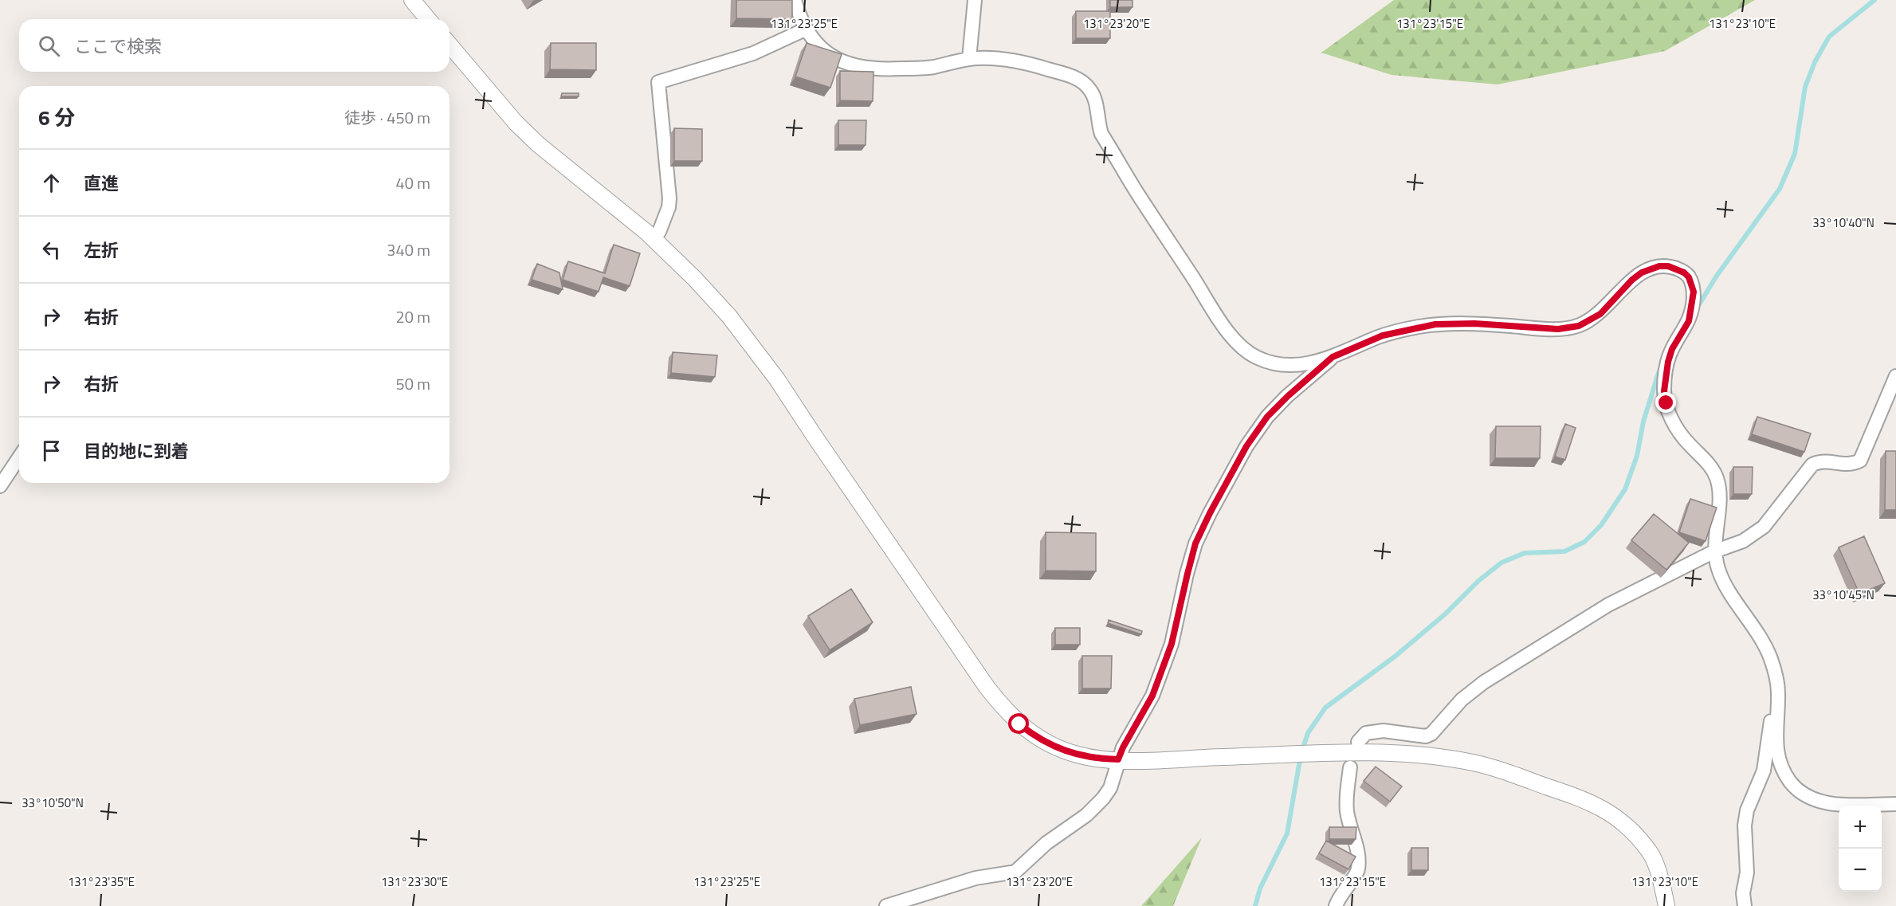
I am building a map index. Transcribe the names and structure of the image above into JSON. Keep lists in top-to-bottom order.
{
  "page": {
    "search": "ここで検索",
    "heading": ["6 分", "徒歩 · 450 m"],
    "list": [
      ["直進", "40 m"],
      ["左折", "340 m"],
      ["右折", "20 m"],
      ["右折", "50 m"],
      "目的地に到着"
    ],
    "map_buttons": ["+", "−"]
  },
  "coordinates": [
    "131°23'25\"E",
    "131°23'20\"E",
    "131°23'15\"E",
    "131°23'10\"E",
    "33°10'40\"N",
    "33°10'45\"N",
    "33°10'50\"N",
    "131°23'35\"E",
    "131°23'30\"E"
  ]
}
